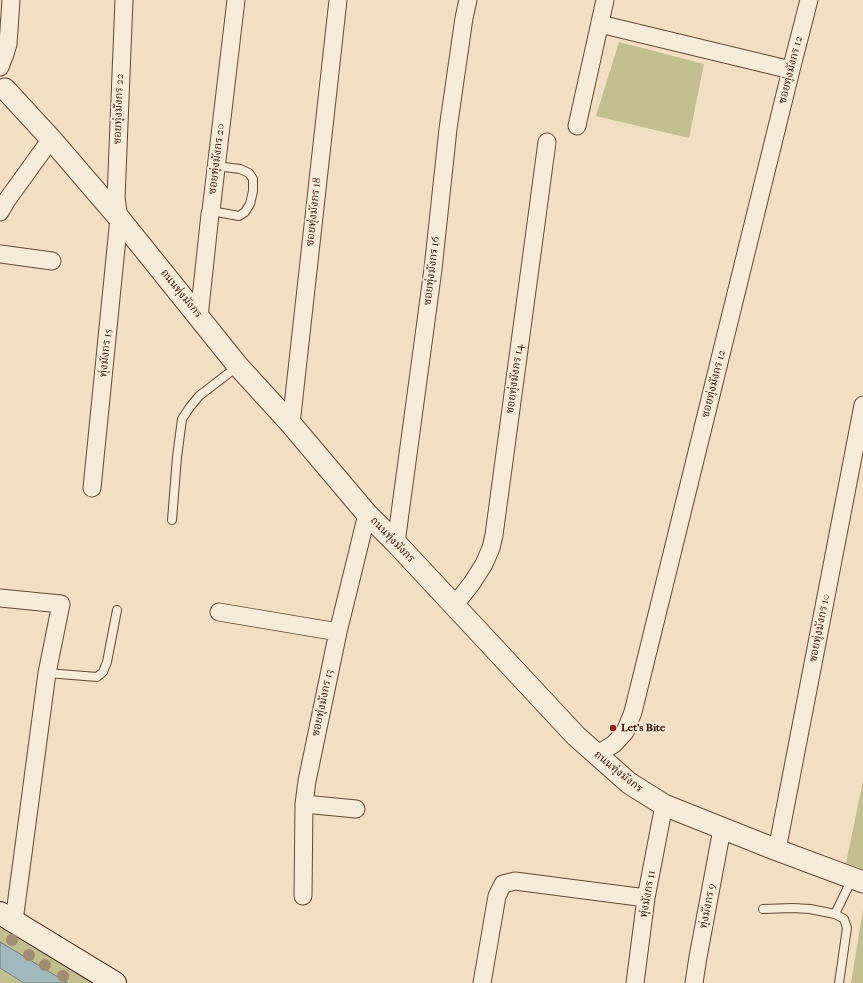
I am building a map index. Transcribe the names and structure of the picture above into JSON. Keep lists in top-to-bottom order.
{
  "streets": {
    "street": [
      "ซอยทุ่งมังกร 12",
      "ซอยทุ่งมังกร 22",
      "ซอยทุ่งมังกร 20",
      "ซอยทุ่งมังกร 18",
      "ซอยทุ่งมังกร 16",
      "ถนนทุ่งมังกร",
      "ทุ่งมังกร 15",
      "ซอยทุ่งมังกร 14",
      "ซอยทุ่งมังกร 10",
      "ซอยทุ่งมังกร 13",
      "ทุ่งมังกร 11",
      "ทุ่งมังกร 9"
    ]
  },
  "crossings": [
    ["ซอยทุ่งมังกร 12", "ถนนทุ่งมังกร"],
    ["ซอยทุ่งมังกร 22", "ถนนทุ่งมังกร"],
    ["ซอยทุ่งมังกร 22", "ทุ่งมังกร 15"],
    ["ซอยทุ่งมังกร 20", "ถนนทุ่งมังกร"],
    ["ซอยทุ่งมังกร 18", "ถนนทุ่งมังกร"],
    ["ซอยทุ่งมังกร 16", "ถนนทุ่งมังกร"],
    ["ถนนทุ่งมังกร", "ทุ่งมังกร 15"],
    ["ถนนทุ่งมังกร", "ซอยทุ่งมังกร 14"],
    ["ถนนทุ่งมังกร", "ซอยทุ่งมังกร 10"],
    ["ถนนทุ่งมังกร", "ซอยทุ่งมังกร 13"],
    ["ถนนทุ่งมังกร", "ทุ่งมังกร 11"],
    ["ถนนทุ่งมังกร", "ทุ่งมังกร 9"]
  ],
  "places": ["Let's Bite"]
}
